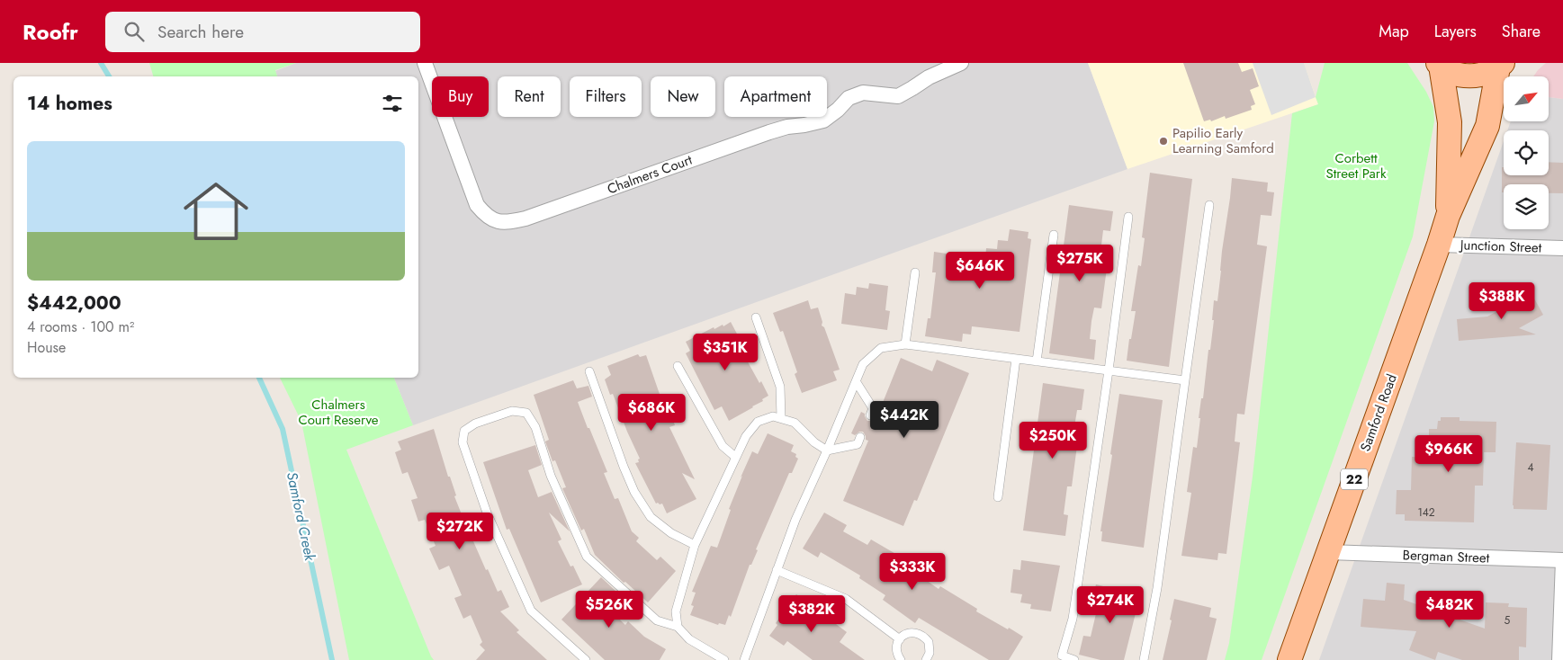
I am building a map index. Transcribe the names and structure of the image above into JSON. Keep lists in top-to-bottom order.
{
  "streets": {
    "main road": ["Samford Road", "22"],
    "street": ["Chalmers Court", "Junction Street", "Bergman Street"]
  },
  "crossings": [
    ["Junction Street", "Samford Road"],
    ["Samford Road", "22"],
    ["Samford Road", "Bergman Street"]
  ],
  "water": ["Samford Creek"],
  "parks": ["Corbett Street Park", "Chalmers Court Reserve"],
  "places": ["Papilio Early Learning Samford"],
  "house_numbers": ["4", "142", "5"],
  "north": "top right",
  "page": {
    "header": "Roofr",
    "search": "Search here",
    "nav": ["Map", "Layers", "Share"],
    "chip": [
      "Buy",
      "Rent",
      "Filters",
      "New",
      "Apartment"
    ],
    "heading": "14 homes",
    "list": [
      {
        "name": "$442,000",
        "note": "4 rooms · 100 m² · House"
      }
    ],
    "price": [
      "$275K",
      "$646K",
      "$388K",
      "$351K",
      "$686K",
      "$442K",
      "$250K",
      "$966K",
      "$272K",
      "$333K",
      "$274K",
      "$526K",
      "$482K",
      "$382K"
    ]
  }
}
